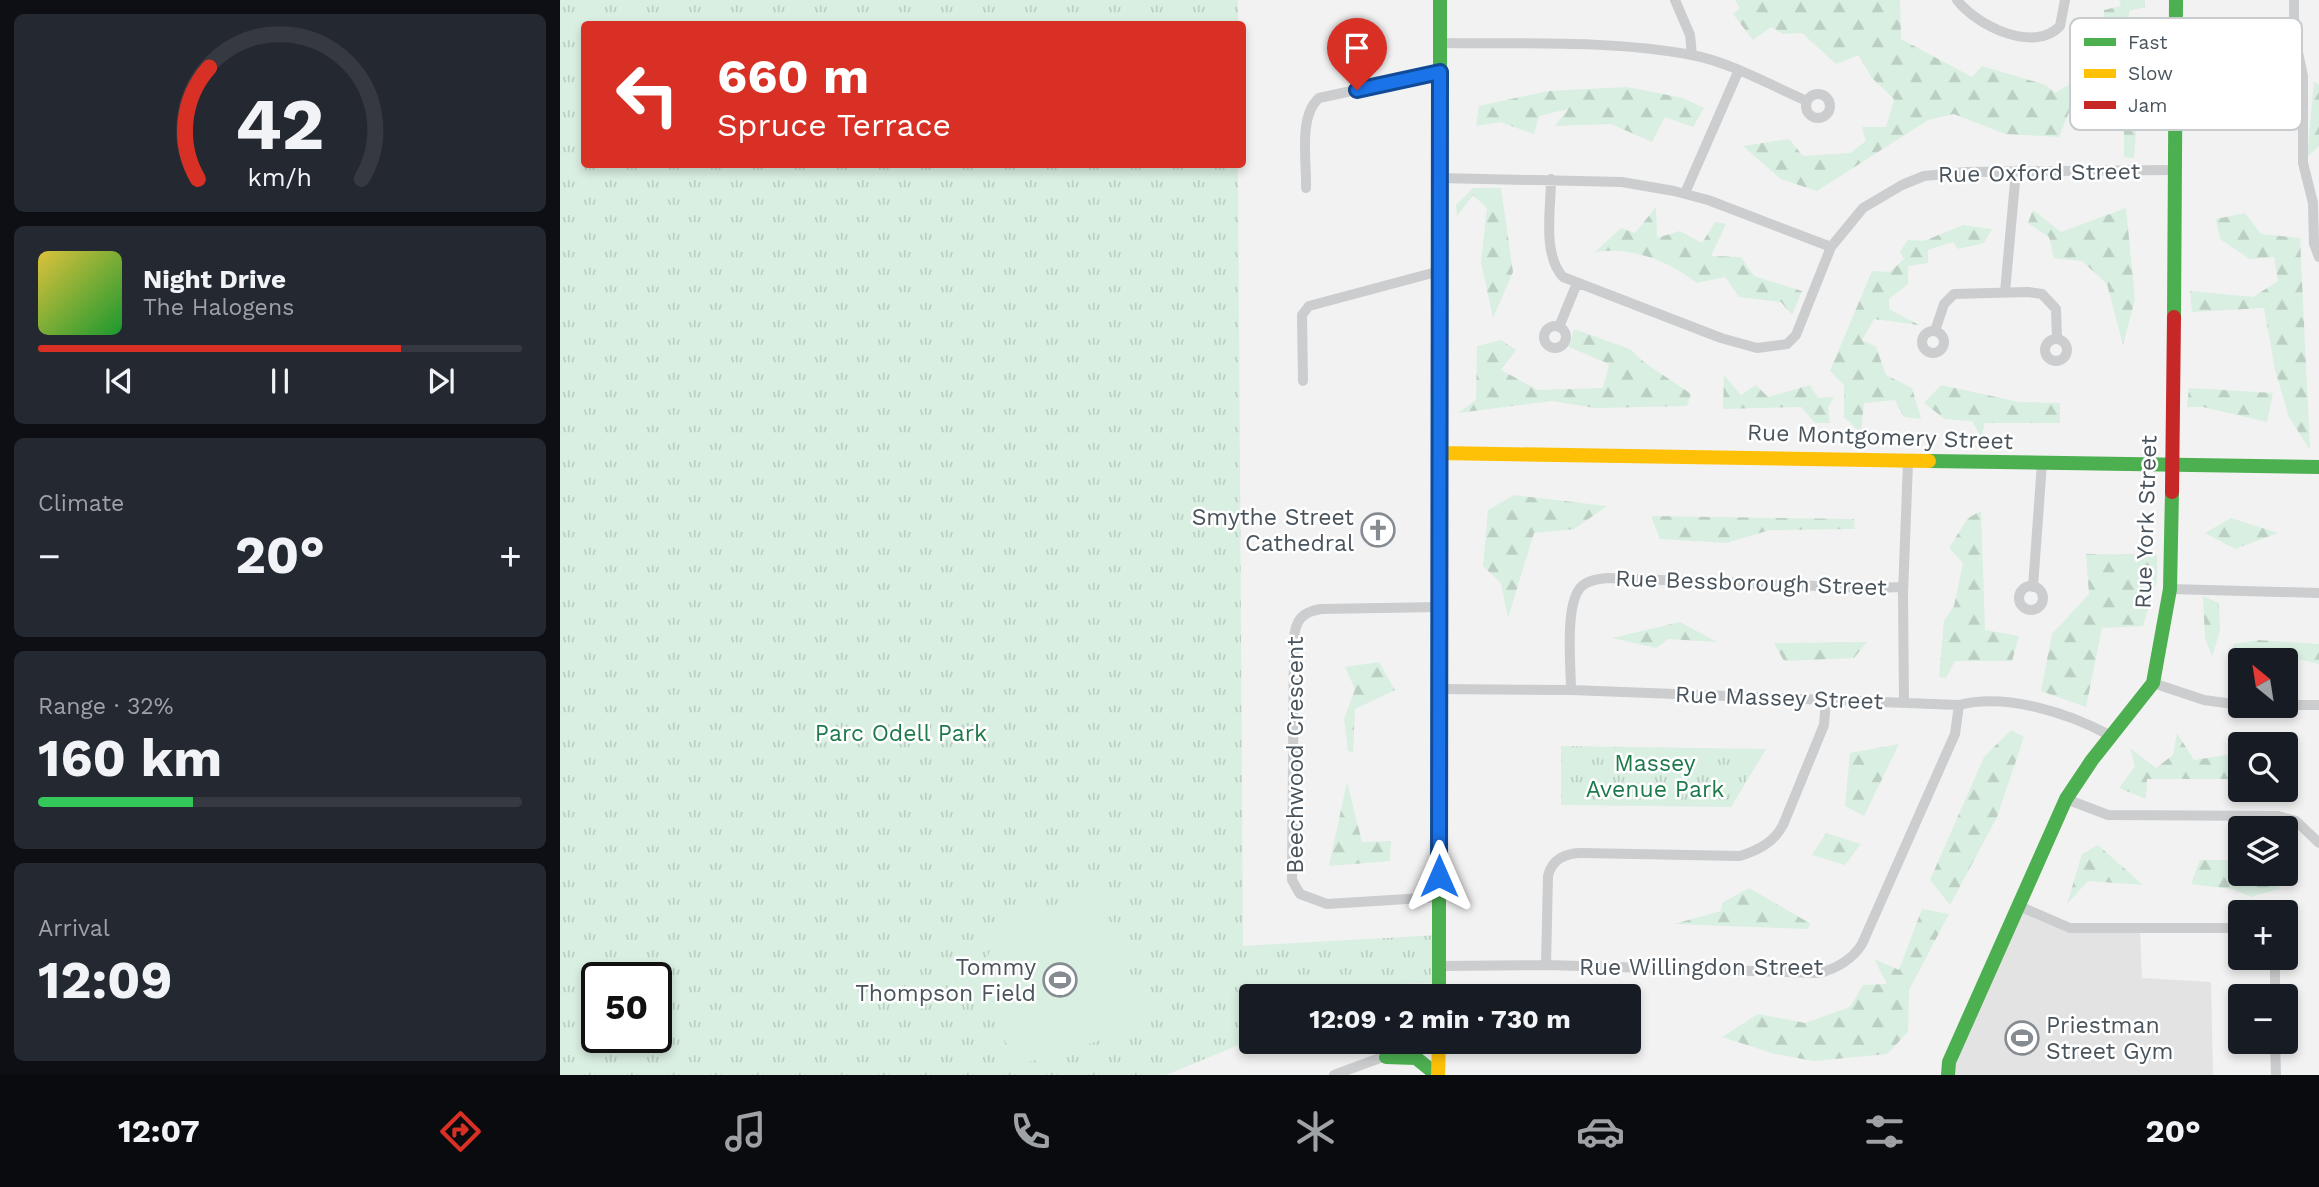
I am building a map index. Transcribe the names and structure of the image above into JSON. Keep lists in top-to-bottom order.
{
  "streets": {
    "street": [
      "Rue Oxford Street",
      "Rue Montgomery Street",
      "Rue York Street",
      "Rue Bessborough Street",
      "Rue Massey Street",
      "Beechwood Crescent",
      "Rue Willingdon Street"
    ]
  },
  "crossings": [
    ["Rue Oxford Street", "Rue York Street"],
    ["Rue Montgomery Street", "Rue York Street"],
    ["Rue York Street", "Rue Massey Street"],
    ["Rue Bessborough Street", "Rue Massey Street"],
    ["Rue Massey Street", "Rue Willingdon Street"]
  ],
  "parks": ["Parc Odell Park", "Massey Avenue Park"],
  "places": {
    "church": ["Smythe Street Cathedral"],
    "sports": ["Tommy Thompson Field", "Priestman Street Gym"]
  },
  "legend": ["Fast", "Slow", "Jam"],
  "north": "top left",
  "page": {
    "turn": ["660 m", "Spruce Terrace"],
    "song": ["Night Drive", "The Halogens"],
    "tile": [
      "Climate",
      ["Range · 32%", "160 km"],
      ["Arrival", "12:09"]
    ],
    "heat": ["−", "20°", "+"],
    "map_buttons": ["+", "−"],
    "limit": "50",
    "trip": "12:09 · 2 min · 730 m",
    "tabs": ["12:07", "20°"],
    "gauge": ["42", "km/h"]
  }
}
